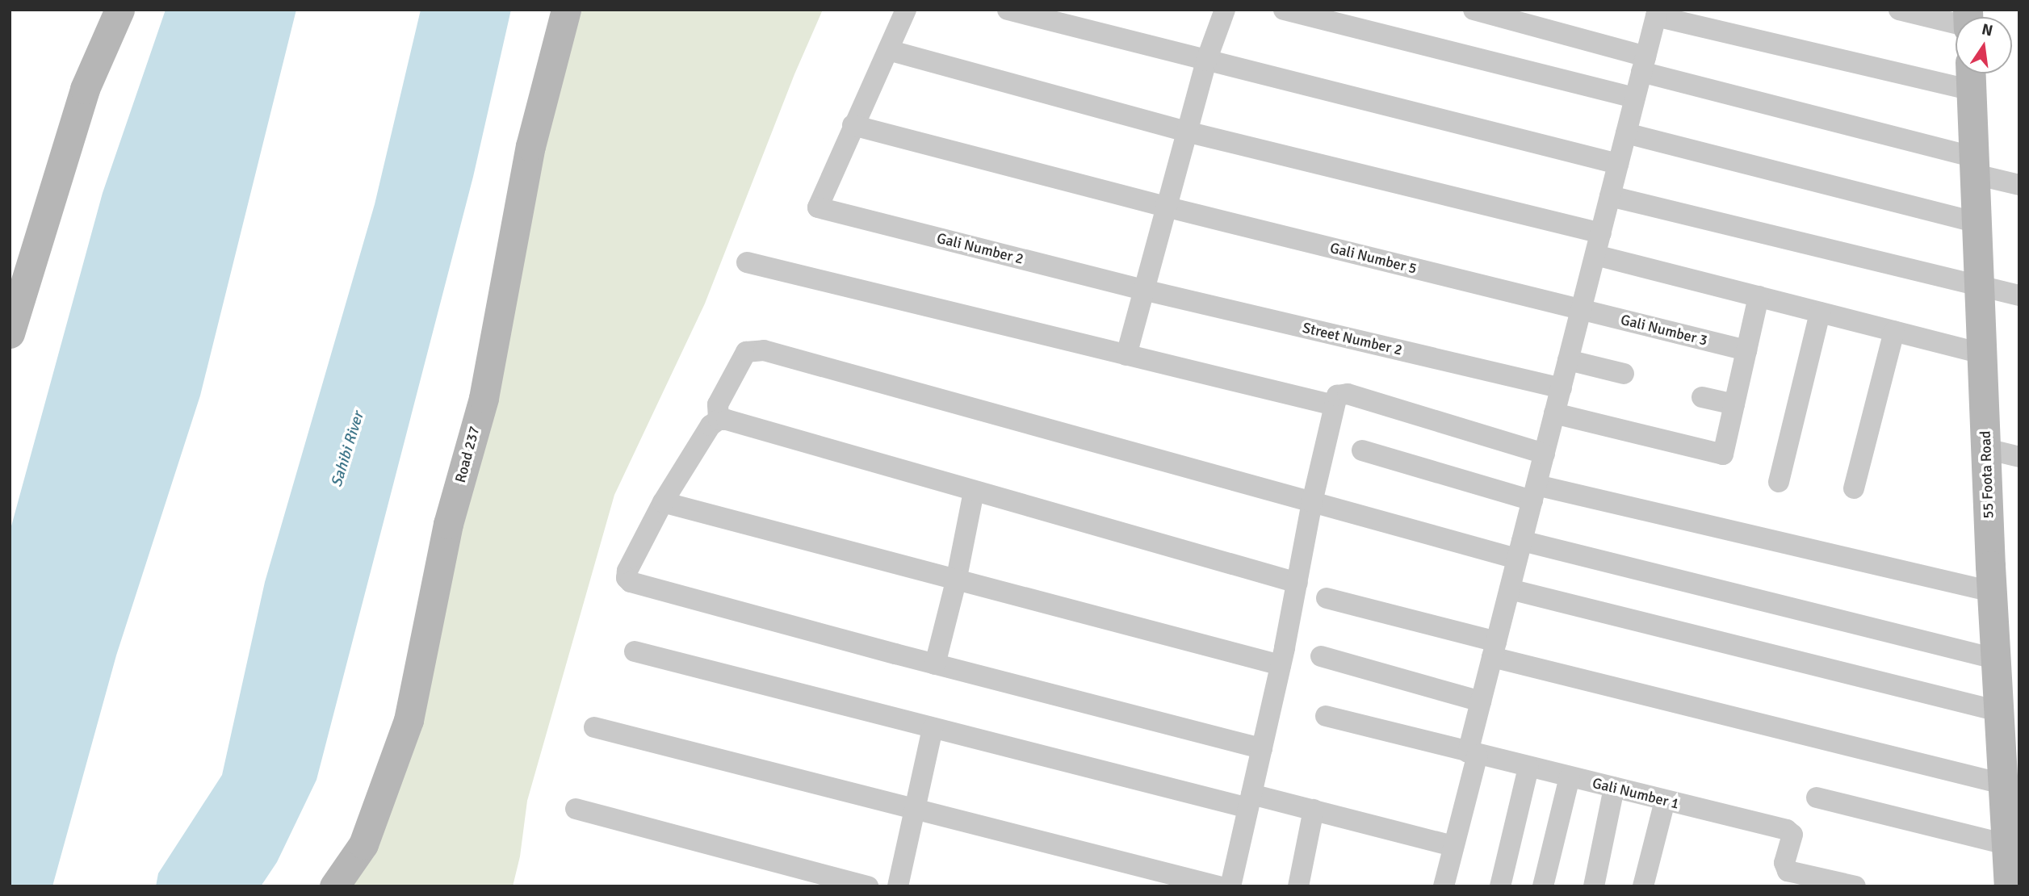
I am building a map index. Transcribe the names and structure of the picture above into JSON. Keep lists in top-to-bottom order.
{
  "streets": {
    "street": [
      "Gali Number 2",
      "Gali Number 5",
      "Gali Number 3",
      "Street Number 2",
      "Road 237",
      "55 Foota Road",
      "Gali Number 1"
    ]
  },
  "crossings": [
    ["Gali Number 2", "Gali Number 5"],
    ["Gali Number 2", "Street Number 2"],
    ["Gali Number 5", "Gali Number 3"]
  ],
  "water": ["Sahibi River"],
  "north": "top"
}
